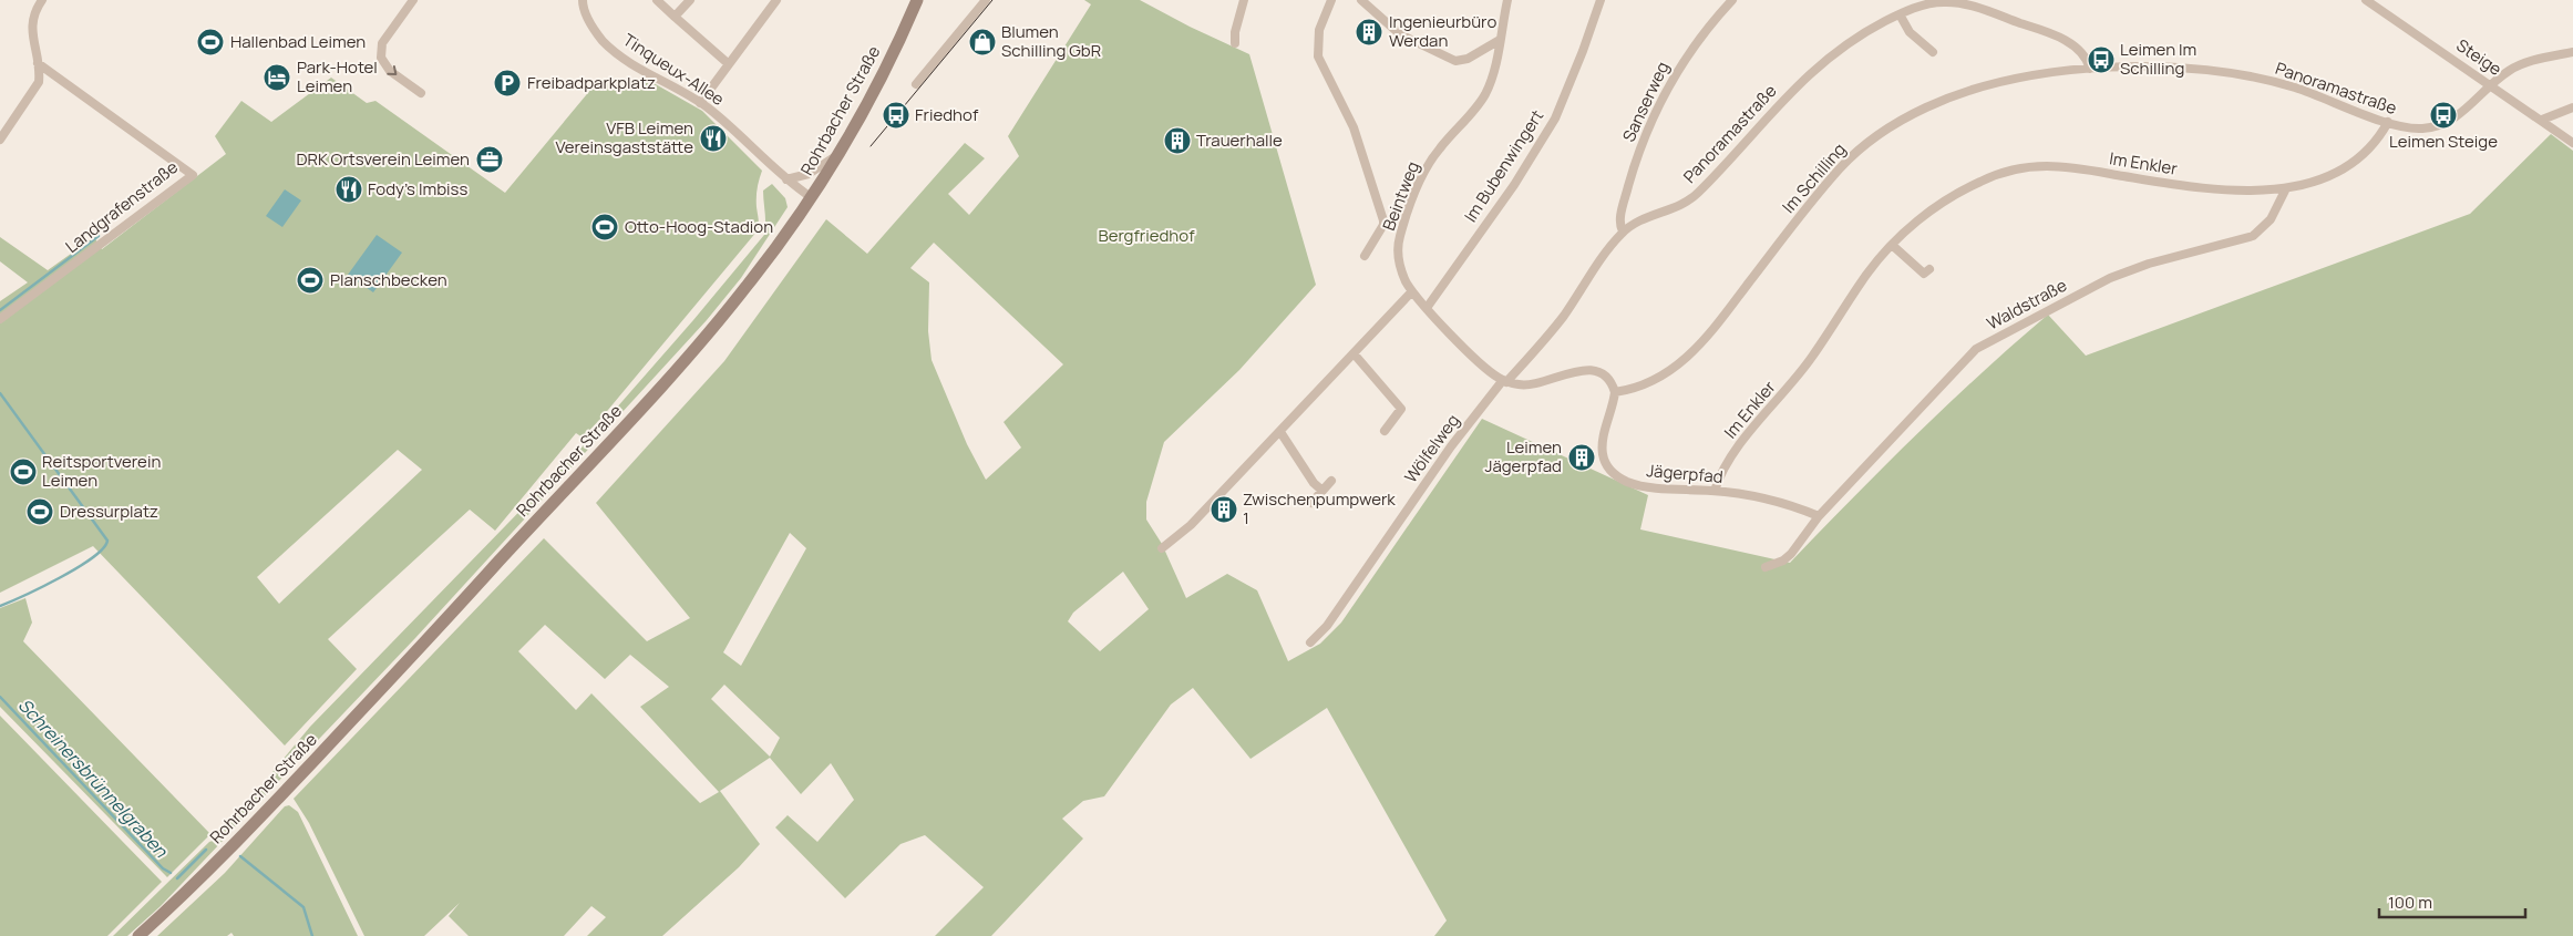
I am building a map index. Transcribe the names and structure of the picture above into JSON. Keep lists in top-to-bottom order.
{
  "streets": {
    "main road": ["Rohrbacher Straße"],
    "street": [
      "Steige",
      "Tinqueux-Allee",
      "Panoramastraße",
      "Sanserweg",
      "Im Enkler",
      "Im Bubenwingert",
      "Im Schilling",
      "Beintweg",
      "Landgrafenstraße",
      "Waldstraße",
      "Wölfelweg",
      "Jägerpfad"
    ]
  },
  "crossings": [
    ["Steige", "Panoramastraße"],
    ["Tinqueux-Allee", "Rohrbacher Straße"],
    ["Panoramastraße", "Sanserweg"],
    ["Panoramastraße", "Im Enkler"],
    ["Panoramastraße", "Im Schilling"],
    ["Panoramastraße", "Beintweg"],
    ["Panoramastraße", "Wölfelweg"],
    ["Im Enkler", "Waldstraße"],
    ["Im Enkler", "Jägerpfad"],
    ["Im Bubenwingert", "Beintweg"],
    ["Im Schilling", "Jägerpfad"],
    ["Beintweg", "Wölfelweg"],
    ["Waldstraße", "Jägerpfad"]
  ],
  "water": ["Schreinersbrünnelgraben"],
  "parks": ["Bergfriedhof"],
  "places": {
    "building": [
      "Ingenieurbüro Werdan",
      "Trauerhalle",
      "Leimen Jägerpfad",
      "Zwischenpumpwerk 1"
    ],
    "sports": [
      "Hallenbad Leimen",
      "Otto-Hoog-Stadion",
      "Planschbecken",
      "Reitsportverein Leimen",
      "Dressurplatz"
    ],
    "shop": ["Blumen Schilling GbR"],
    "bus stop": ["Leimen Im Schilling", "Friedhof", "Leimen Steige"],
    "hotel": ["Park-Hotel Leimen"],
    "parking": ["Freibadparkplatz"],
    "restaurant": ["VFB Leimen Vereinsgaststätte", "Fody's Imbiss"],
    "office": ["DRK Ortsverein Leimen"]
  },
  "scale_bar": "100 m"
}
